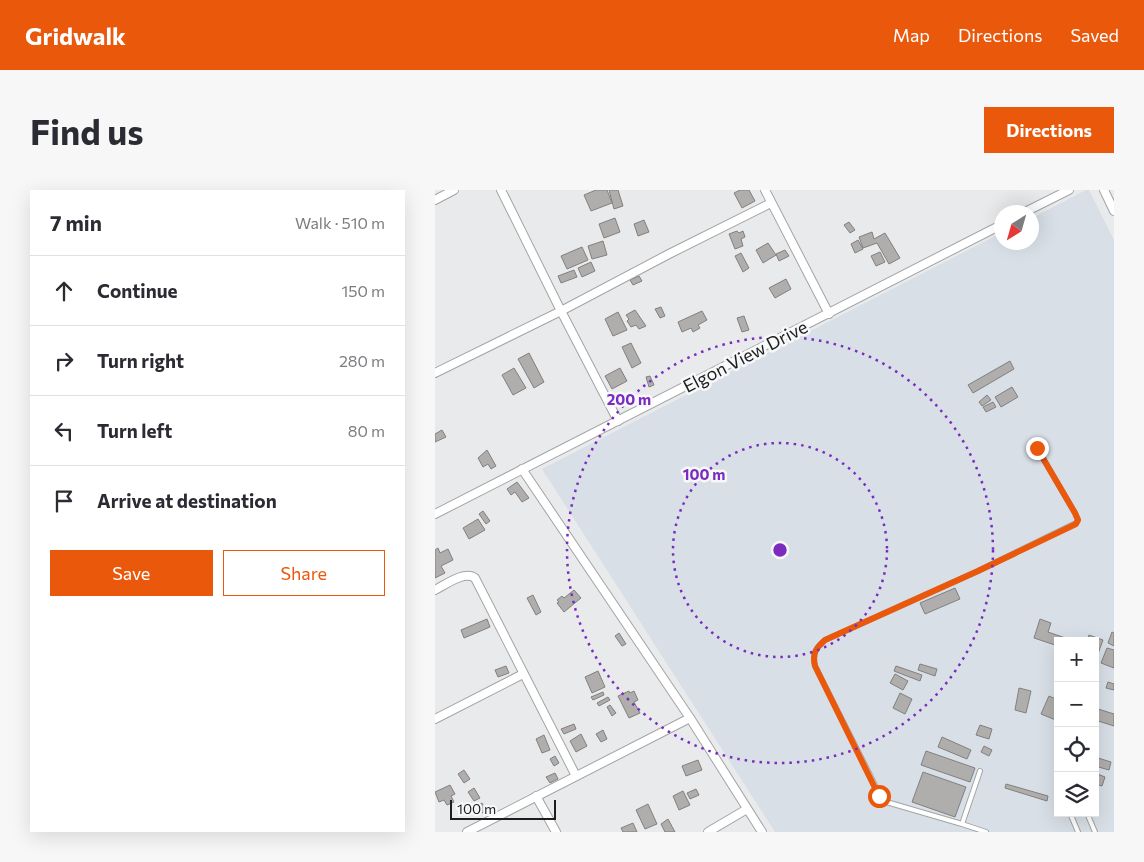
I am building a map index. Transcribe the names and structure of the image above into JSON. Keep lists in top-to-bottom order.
{
  "streets": {
    "street": ["Elgon View Drive"]
  },
  "scale_bar": "100 m",
  "north": "bottom left",
  "page": {
    "header": "Gridwalk",
    "nav": ["Map", "Directions", "Saved"],
    "buttons": [
      "Directions",
      ["Save", "Share"]
    ],
    "title": "Find us",
    "heading": ["7 min", "Walk · 510 m"],
    "list": [
      ["Continue", "150 m"],
      ["Turn right", "280 m"],
      ["Turn left", "80 m"],
      "Arrive at destination"
    ],
    "map_buttons": ["+", "−"],
    "scale": "100 m"
  },
  "rings": ["200 m", "100 m"]
}
